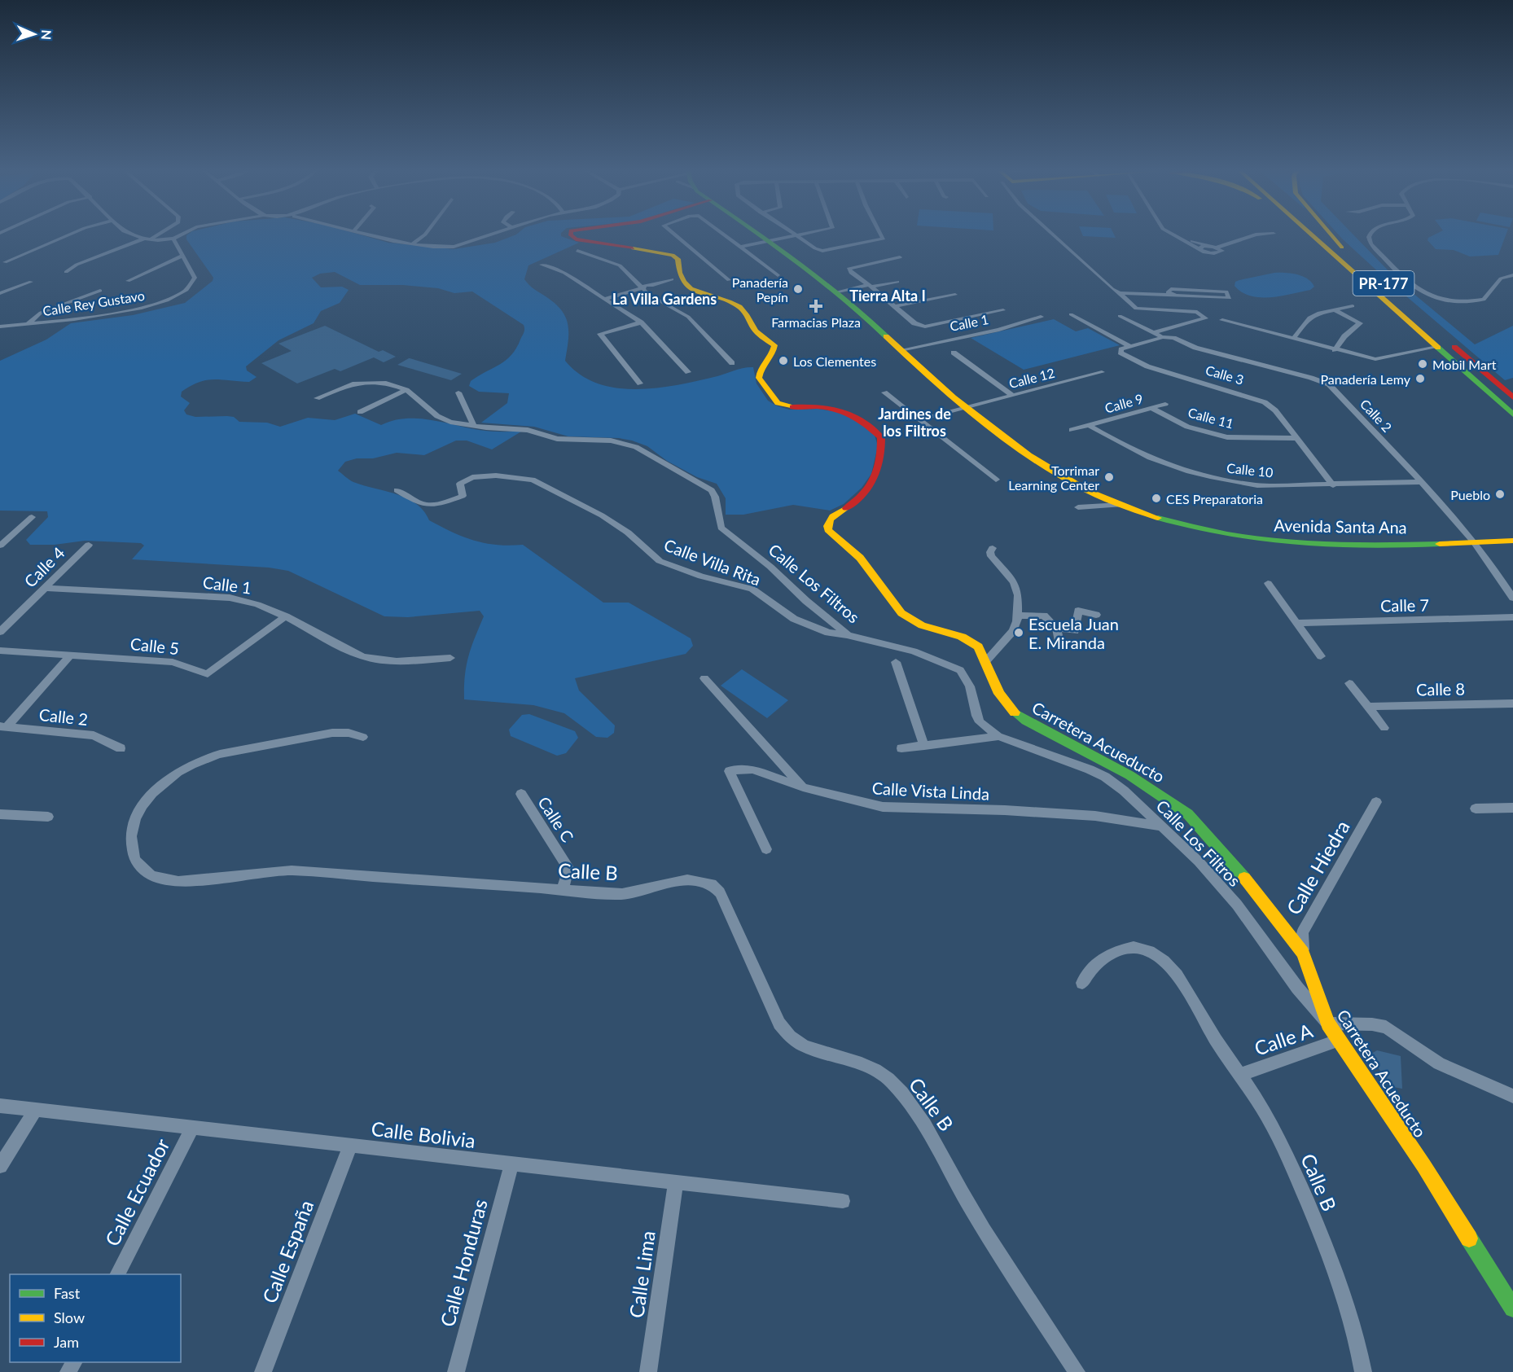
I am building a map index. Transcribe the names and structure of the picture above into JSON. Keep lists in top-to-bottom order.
{
  "streets": {
    "main road": ["PR-177", "Avenida Santa Ana", "Carretera Acueducto"],
    "street": [
      "Calle Rey Gustavo",
      "Calle 1",
      "Calle 3",
      "Calle 12",
      "Calle 9",
      "Calle 2",
      "Calle 11",
      "Calle 10",
      "Calle Villa Rita",
      "Calle 4",
      "Calle Los Filtros",
      "Calle 7",
      "Calle 5",
      "Calle 8",
      "Calle Vista Linda",
      "Calle C",
      "Calle Hiedra",
      "Calle B",
      "Calle A",
      "Calle Bolivia",
      "Calle Ecuador",
      "Calle España",
      "Calle Honduras",
      "Calle Lima"
    ]
  },
  "crossings": [
    ["Calle 1", "Avenida Santa Ana"],
    ["Calle 1", "Calle 4"],
    ["Calle 1", "Calle 5"],
    ["Calle 3", "Calle 11"],
    ["Calle 3", "Calle 10"],
    ["Calle 12", "Avenida Santa Ana"],
    ["Calle 9", "Calle 11"],
    ["Calle 9", "Calle 10"],
    ["Calle 2", "Calle 10"],
    ["Calle 2", "Avenida Santa Ana"],
    ["Calle Villa Rita", "Calle Los Filtros"],
    ["Calle Los Filtros", "Carretera Acueducto"],
    ["Calle Los Filtros", "Calle Vista Linda"],
    ["Carretera Acueducto", "Calle Hiedra"],
    ["Carretera Acueducto", "Calle A"],
    ["Calle C", "Calle B"],
    ["Calle B", "Calle A"],
    ["Calle Bolivia", "Calle Ecuador"],
    ["Calle Bolivia", "Calle España"],
    ["Calle Bolivia", "Calle Honduras"],
    ["Calle Bolivia", "Calle Lima"]
  ],
  "districts": ["Tierra Alta I", "La Villa Gardens", "Jardines de los Filtros"],
  "places": {
    "other": [
      "Panadería Pepín",
      "Los Clementes",
      "Mobil Mart",
      "Panadería Lemy",
      "Torrimar Learning Center",
      "Pueblo",
      "CES Preparatoria",
      "Escuela Juan E. Miranda"
    ],
    "health": ["Farmacias Plaza"]
  },
  "legend": ["Fast", "Slow", "Jam"],
  "north": "right"
}
